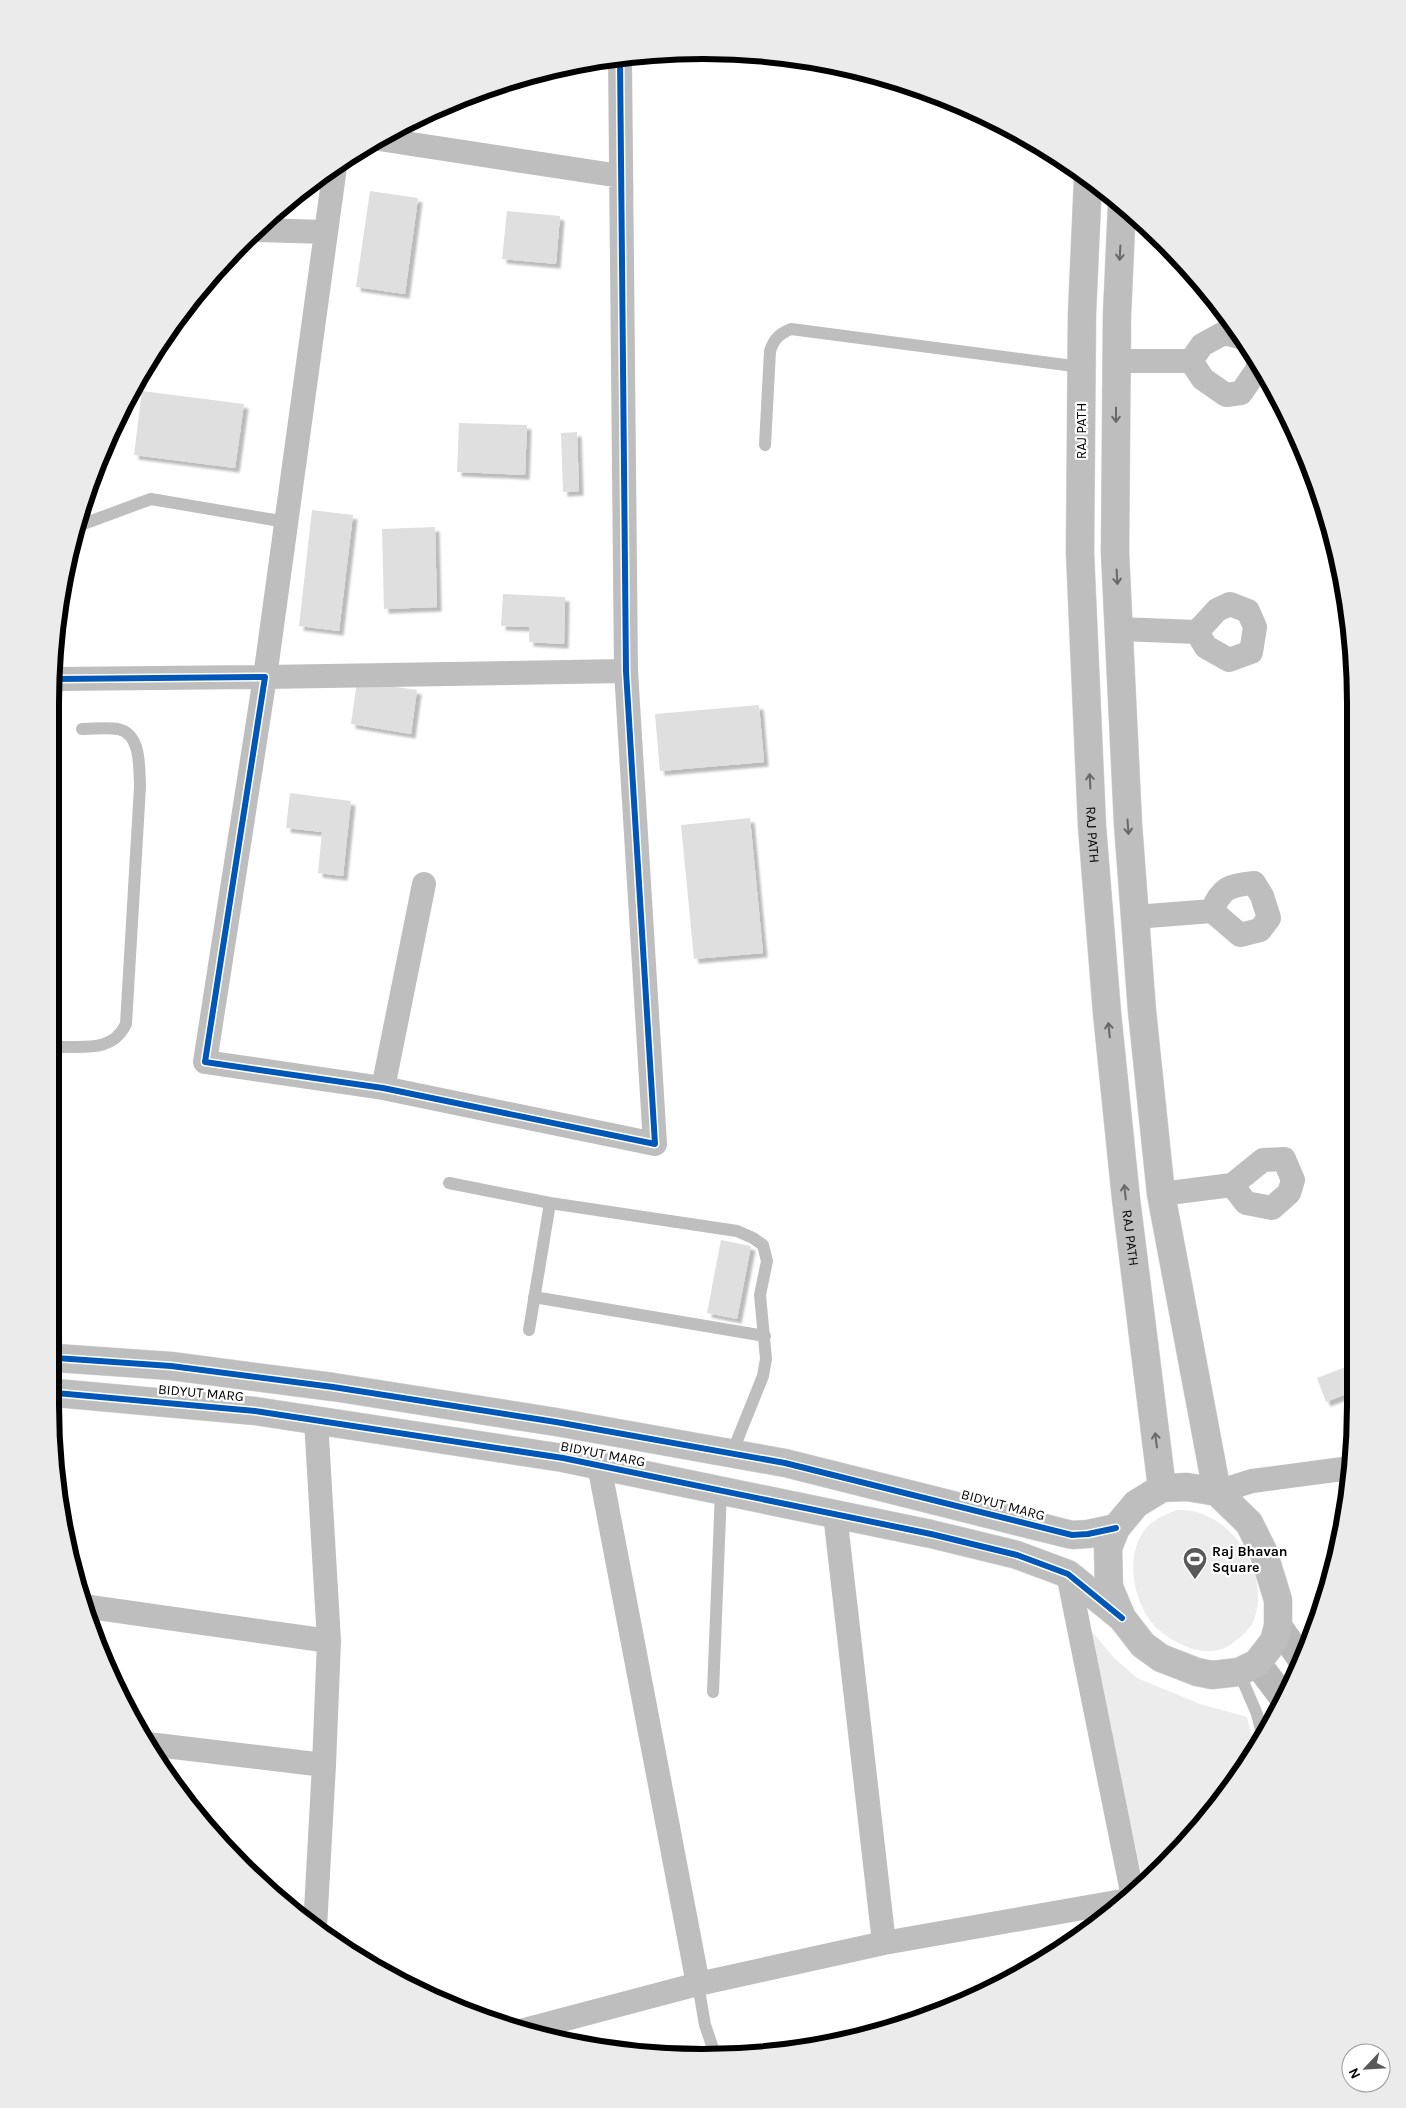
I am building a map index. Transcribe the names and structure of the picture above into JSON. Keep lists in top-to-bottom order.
{
  "streets": {
    "main road": ["RAJ PATH", "BIDYUT MARG"]
  },
  "places": {
    "sports": ["Raj Bhavan Square"]
  },
  "north": "bottom left"
}
